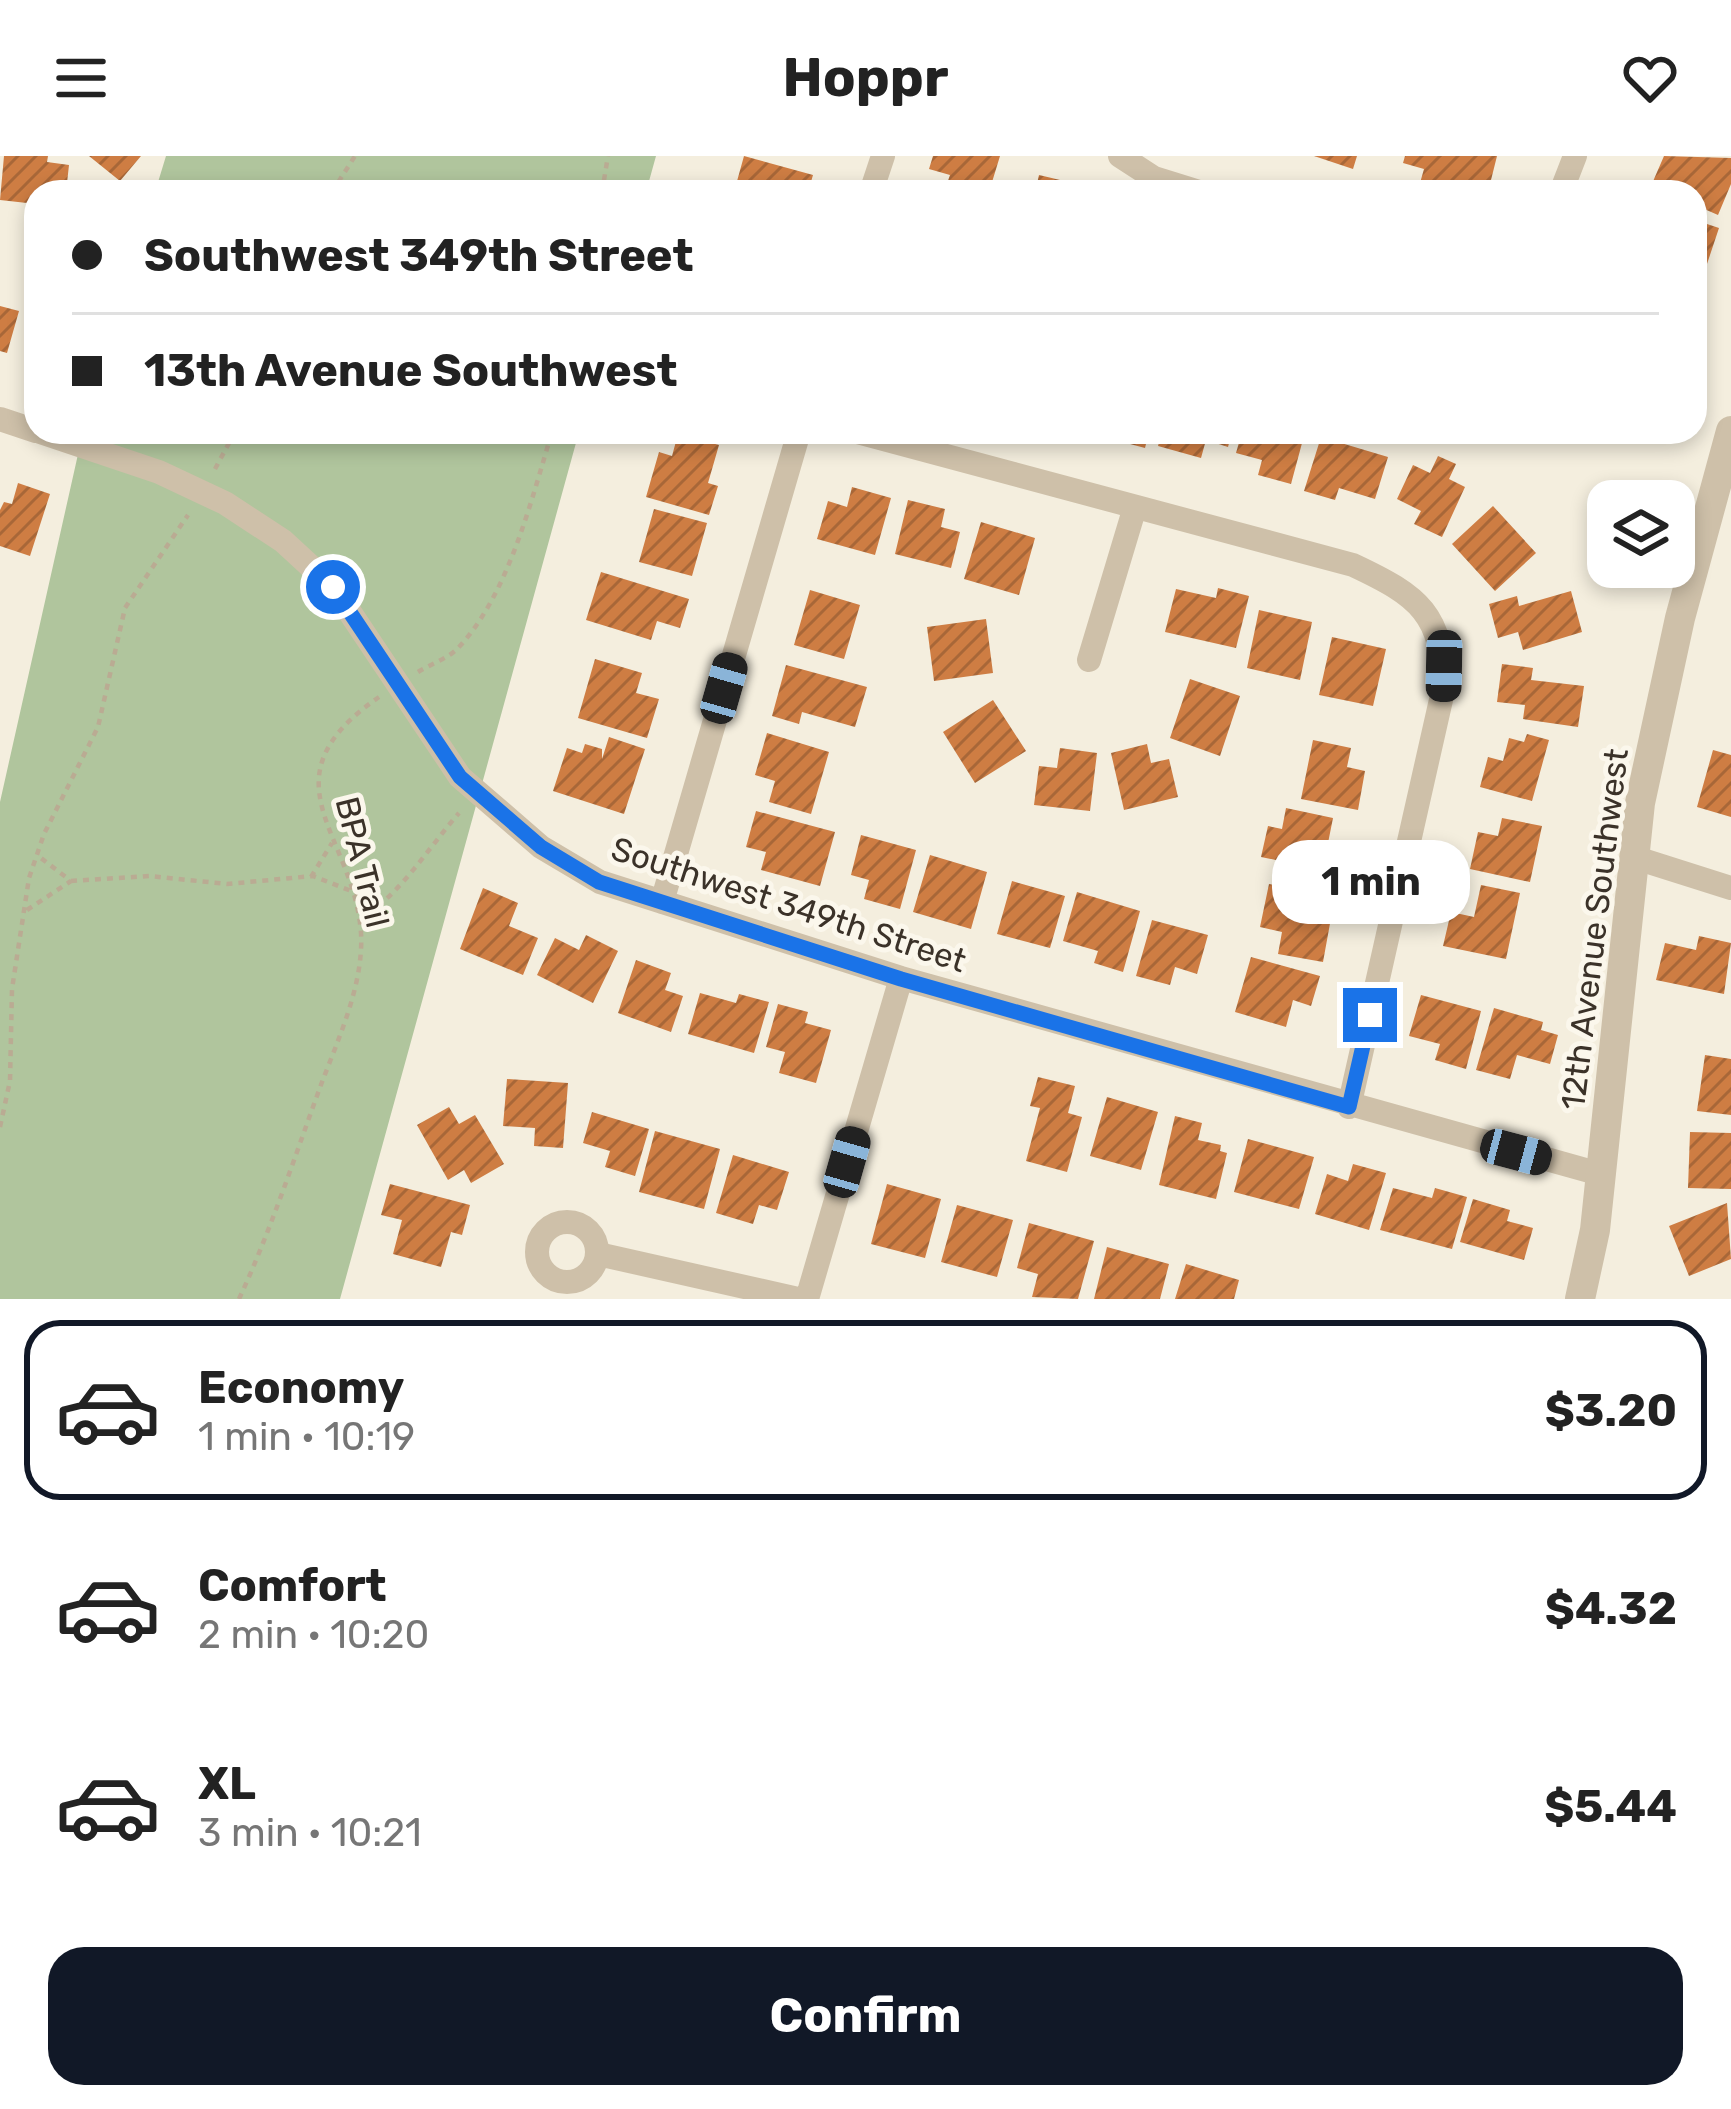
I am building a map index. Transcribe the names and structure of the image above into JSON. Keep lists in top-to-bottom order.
{
  "streets": {
    "street": ["Southwest 349th Street", "12th Avenue Southwest"],
    "path": ["BPA Trail"]
  },
  "crossings": [
    ["BPA Trail", "Southwest 349th Street"],
    ["Southwest 349th Street", "12th Avenue Southwest"]
  ],
  "page": {
    "header": "Hoppr",
    "banner": ["Southwest 349th Street", "13th Avenue Southwest"],
    "bubble": "1 min",
    "list": [
      {
        "name": "Economy",
        "note": "1 min · 10:19",
        "value": "$3.20"
      },
      {
        "name": "Comfort",
        "note": "2 min · 10:20",
        "value": "$4.32"
      },
      {
        "name": "XL",
        "note": "3 min · 10:21",
        "value": "$5.44"
      }
    ],
    "buttons": "Confirm"
  }
}
